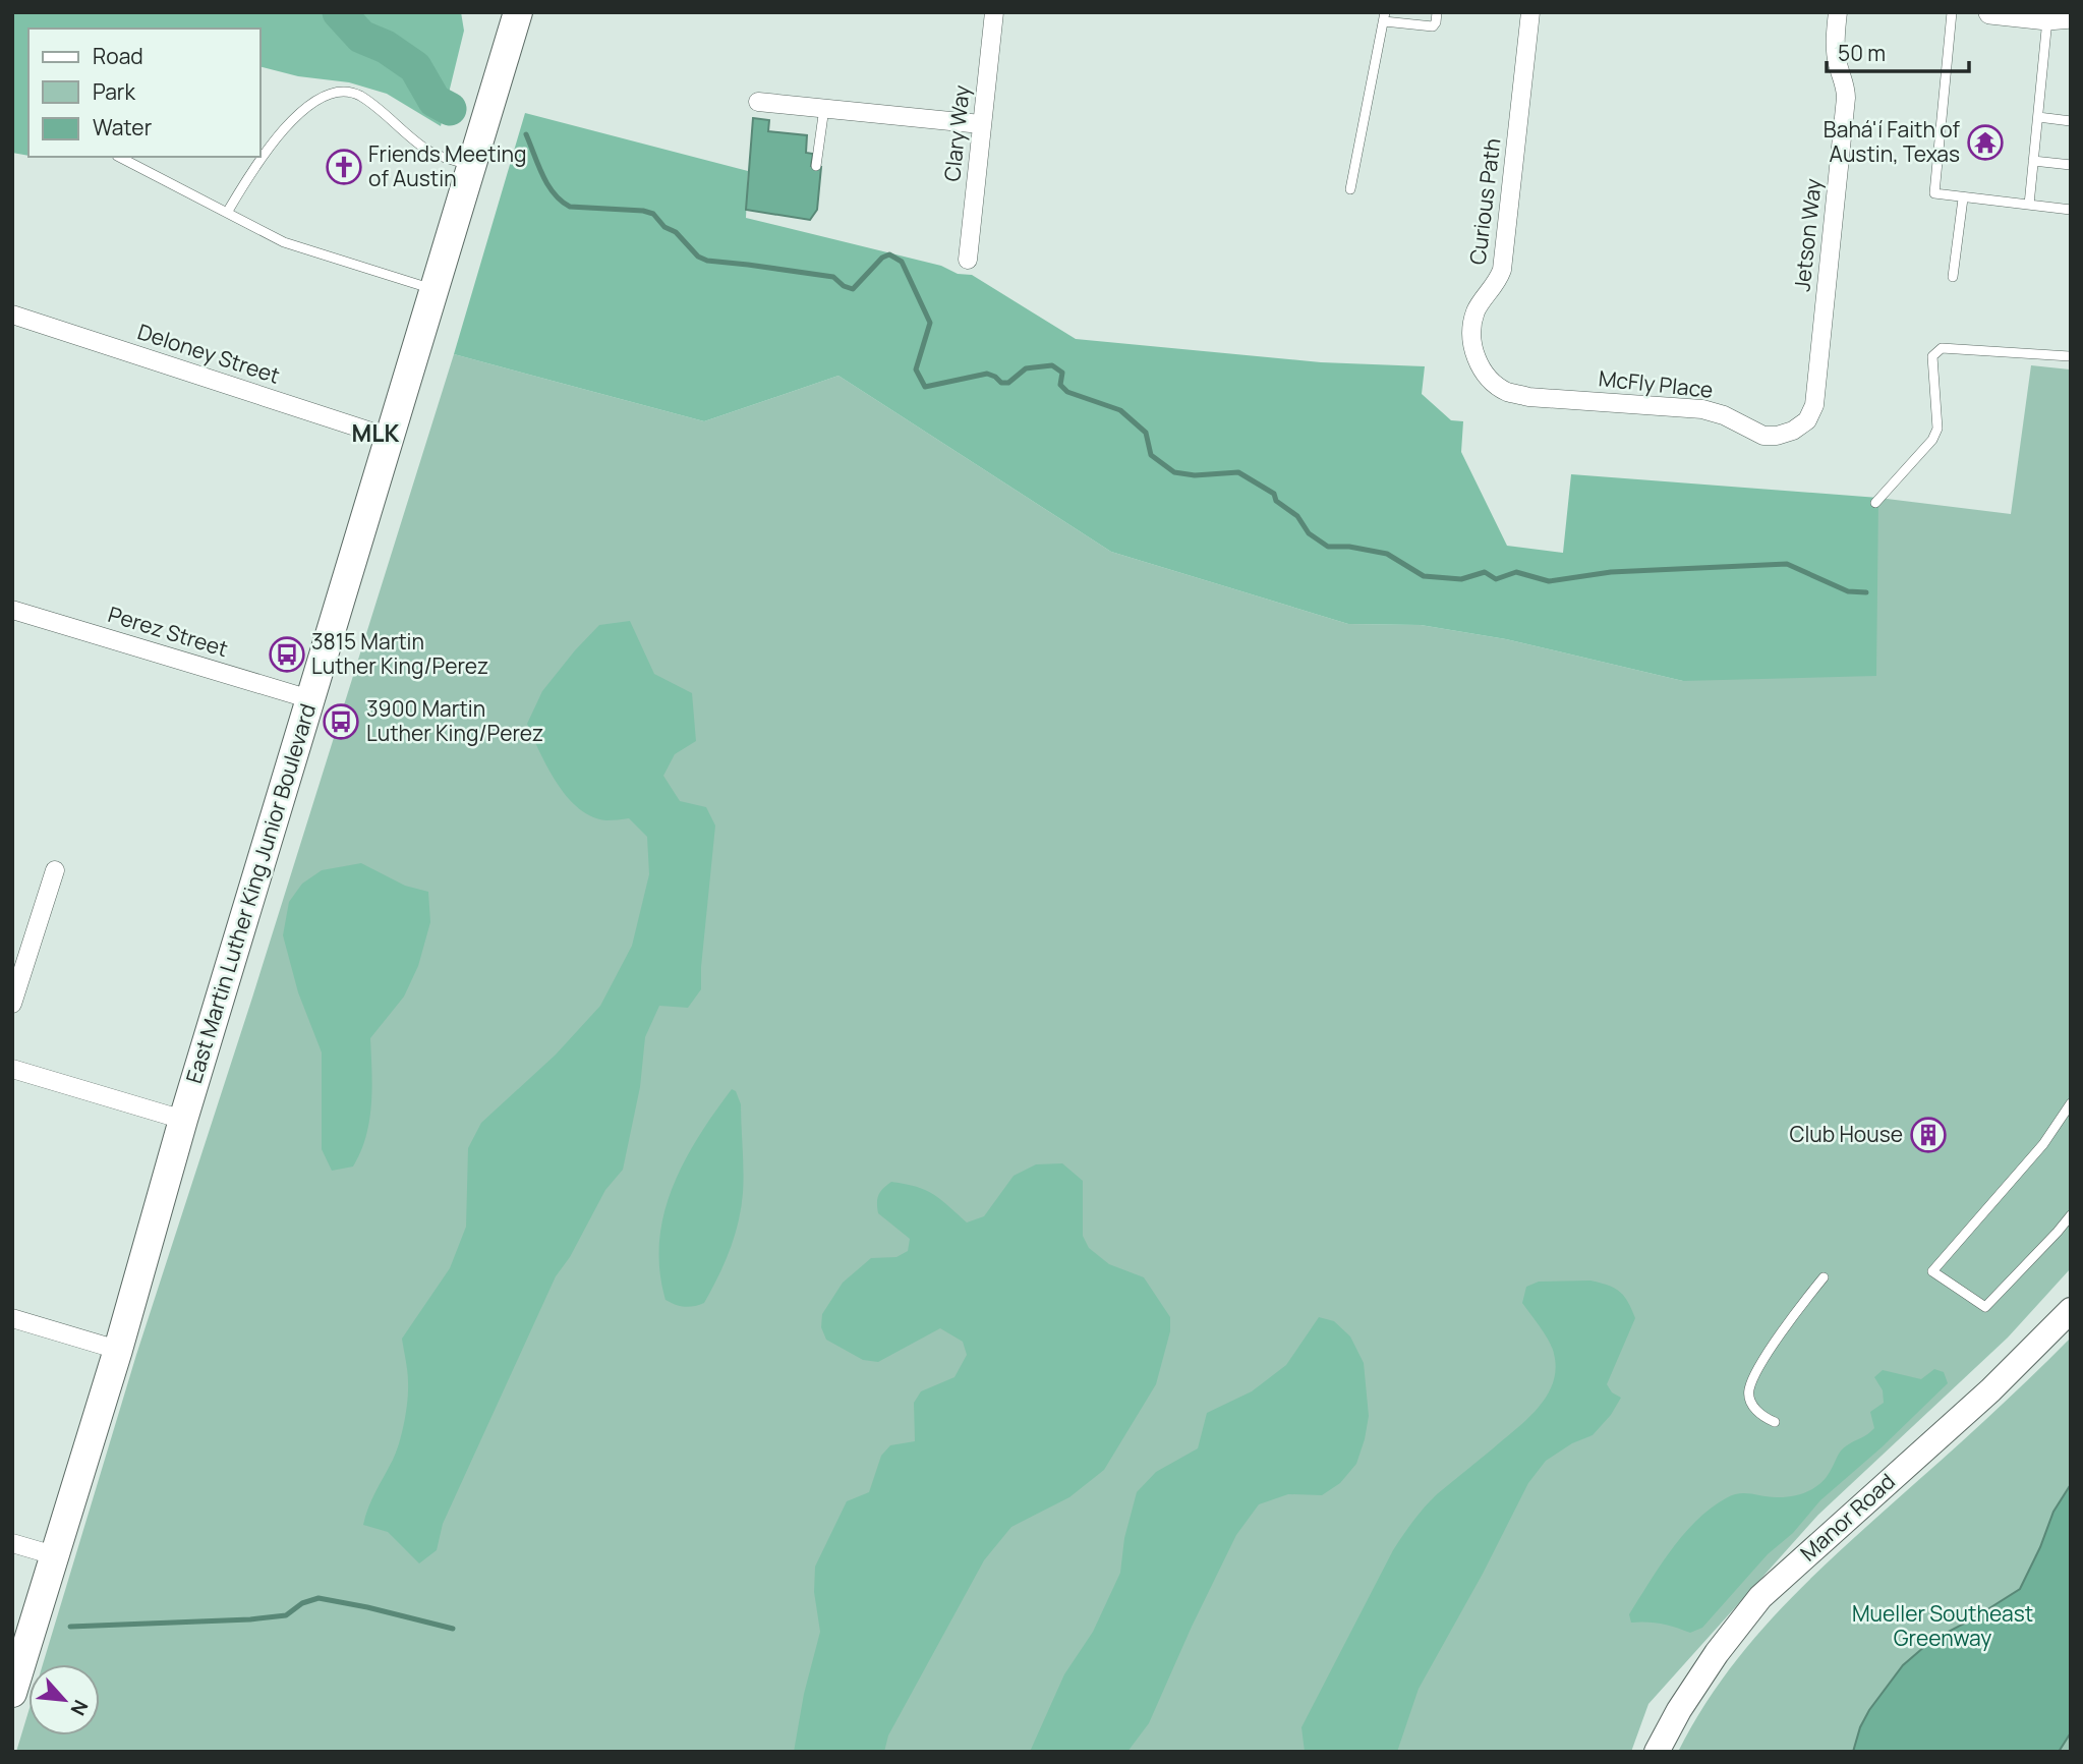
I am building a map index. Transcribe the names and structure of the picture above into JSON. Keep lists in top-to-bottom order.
{
  "streets": {
    "main road": ["East Martin Luther King Junior Boulevard", "Manor Road"],
    "street": [
      "Clary Way",
      "Curious Path",
      "Jetson Way",
      "Deloney Street",
      "McFly Place",
      "Perez Street"
    ]
  },
  "crossings": [
    ["Curious Path", "McFly Place"],
    ["Jetson Way", "McFly Place"],
    ["Deloney Street", "East Martin Luther King Junior Boulevard"],
    ["Perez Street", "East Martin Luther King Junior Boulevard"]
  ],
  "districts": ["MLK"],
  "parks": ["Mueller Southeast Greenway"],
  "places": {
    "temple": ["Bahá'í Faith of Austin, Texas"],
    "church": ["Friends Meeting of Austin"],
    "bus stop": ["3815 Martin Luther King/Perez", "3900 Martin Luther King/Perez"],
    "building": ["Club House"]
  },
  "legend": ["Road", "Park", "Water"],
  "scale_bar": "50 m",
  "north": "bottom right"
}
